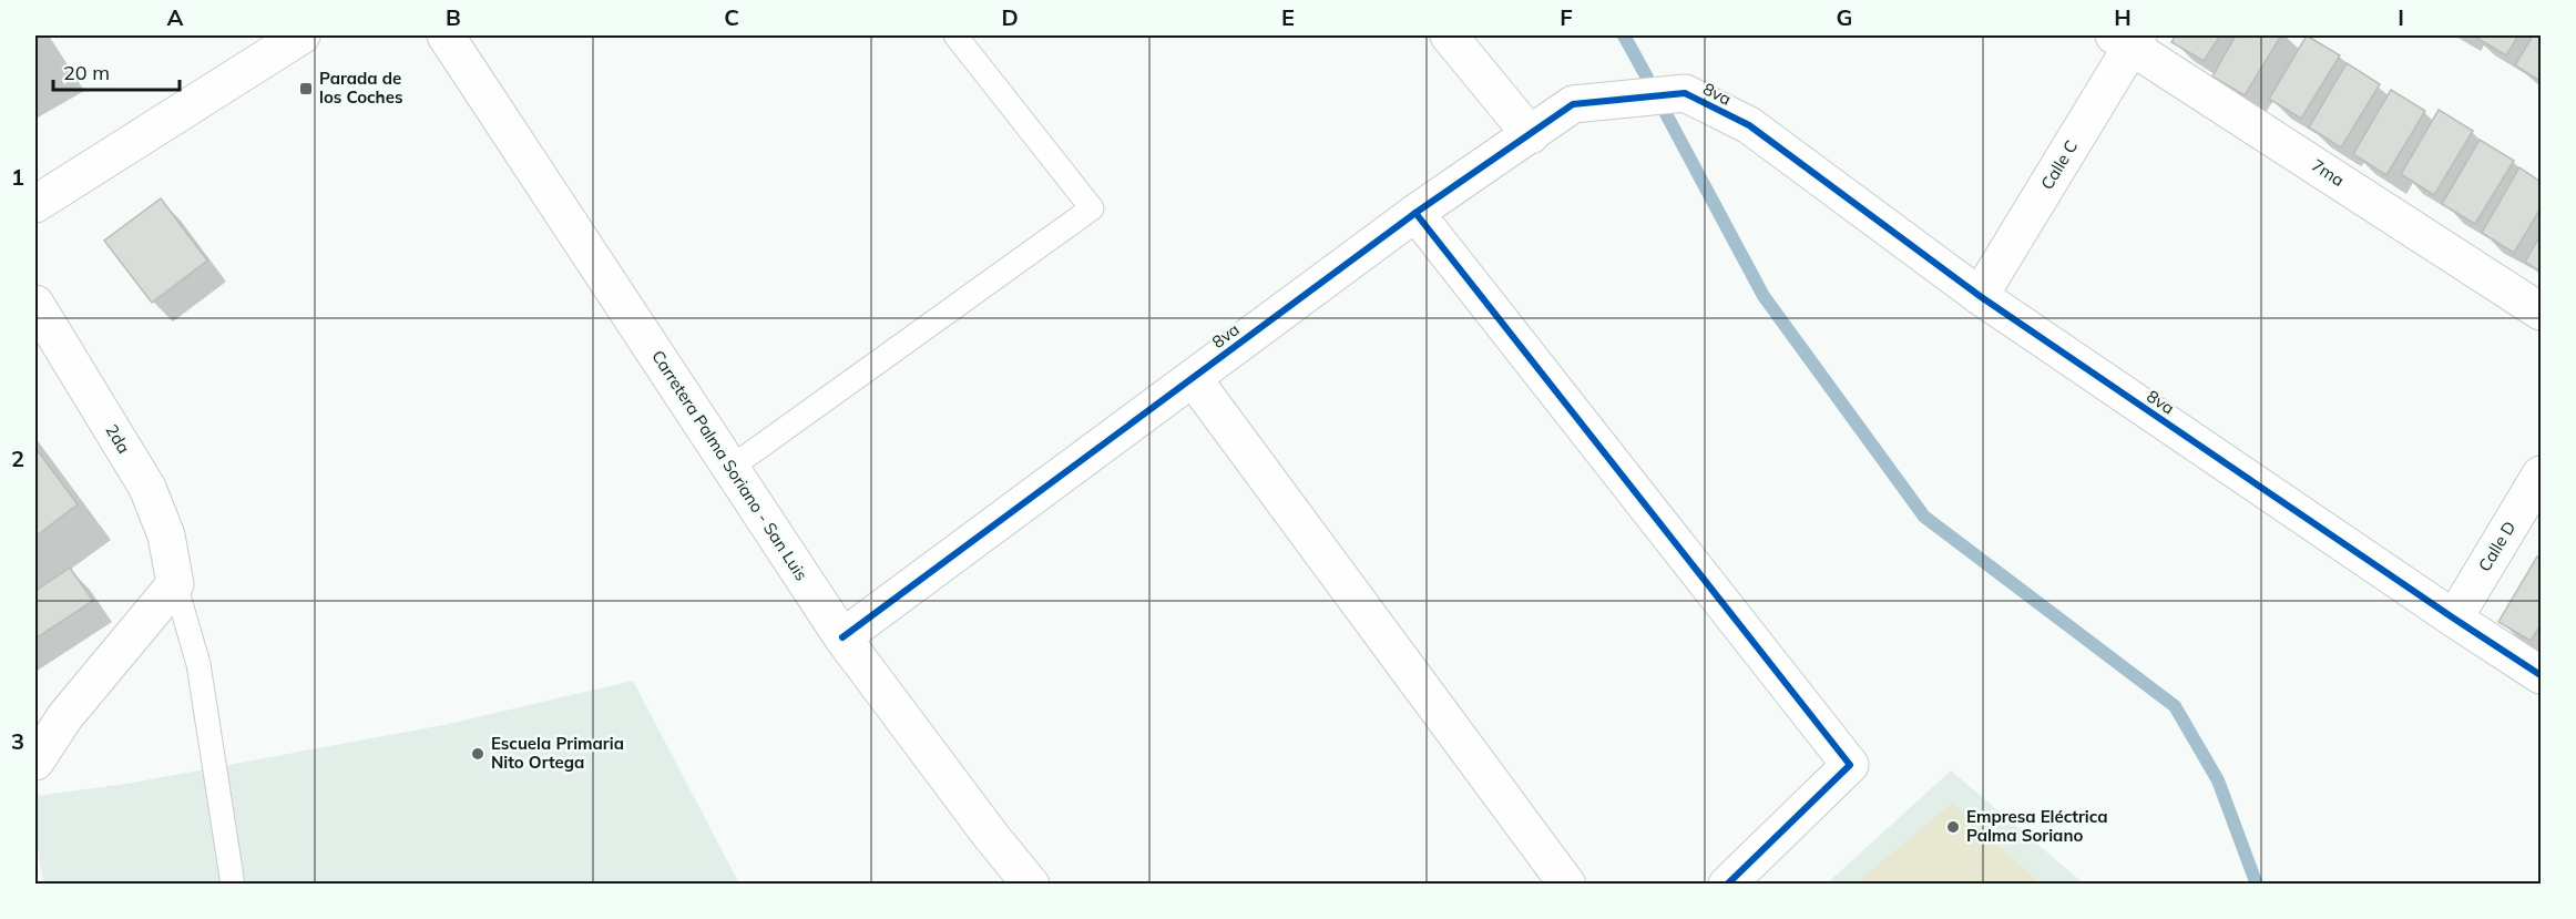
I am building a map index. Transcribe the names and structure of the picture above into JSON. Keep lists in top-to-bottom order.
{
  "streets": {
    "street": [
      "8va",
      "Calle C",
      "7ma",
      "2da",
      "Carretera Palma Soriano - San Luis",
      "Calle D"
    ]
  },
  "crossings": [
    ["8va", "Calle C"],
    ["8va", "Carretera Palma Soriano - San Luis"],
    ["8va", "Calle D"],
    ["Calle C", "7ma"]
  ],
  "places": {
    "transit": ["Parada de los Coches"],
    "other": ["Escuela Primaria Nito Ortega", "Empresa Eléctrica Palma Soriano"]
  },
  "scale_bar": "20 m",
  "grid": {
    "columns": [
      "A",
      "B",
      "C",
      "D",
      "E",
      "F",
      "G",
      "H",
      "I"
    ],
    "rows": ["1", "2", "3"]
  }
}
